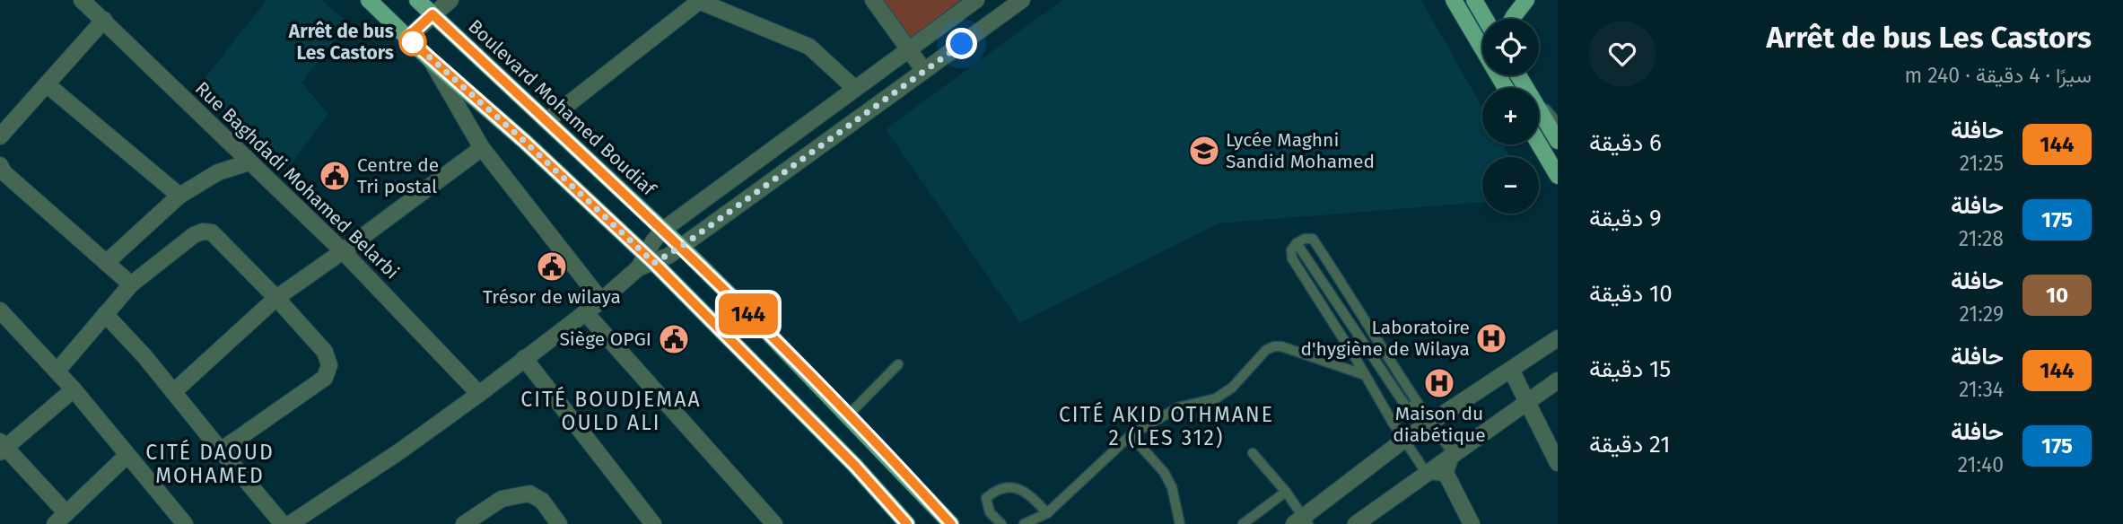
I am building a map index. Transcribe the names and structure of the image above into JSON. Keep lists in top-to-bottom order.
{
  "streets": {
    "main road": ["Boulevard Mohamed Boudiaf"],
    "street": ["Rue Baghdadi Mohamed Belarbi"]
  },
  "districts": ["CITÉ BOUDJEMAA OULD ALI", "CITÉ AKID OTHMANE 2 (LES 312)", "CITÉ DAOUD MOHAMED"],
  "places": {
    "other": ["Arrêt de bus Les Castors"],
    "school or university": ["Lycée Maghni Sandid Mohamed"],
    "public building": ["Centre de Tri postal", "Trésor de wilaya", "Siège OPGI"],
    "hospital": ["Laboratoire d'hygiène de Wilaya", "Maison du diabétique"]
  },
  "lines": ["bus line 144"],
  "page": {
    "heading": ["Arrêt de bus Les Castors", "سيرًا · 4 دقيقة · 240 m"],
    "on_map": "144",
    "map_buttons": ["+", "−"],
    "list": [
      {
        "mark": "144",
        "name": "حافلة",
        "note": "21:25",
        "value": "6 دقيقة"
      },
      {
        "mark": "175",
        "name": "حافلة",
        "note": "21:28",
        "value": "9 دقيقة"
      },
      {
        "mark": "10",
        "name": "حافلة",
        "note": "21:29",
        "value": "10 دقيقة"
      },
      {
        "mark": "144",
        "name": "حافلة",
        "note": "21:34",
        "value": "15 دقيقة"
      },
      {
        "mark": "175",
        "name": "حافلة",
        "note": "21:40",
        "value": "21 دقيقة"
      }
    ]
  }
}
